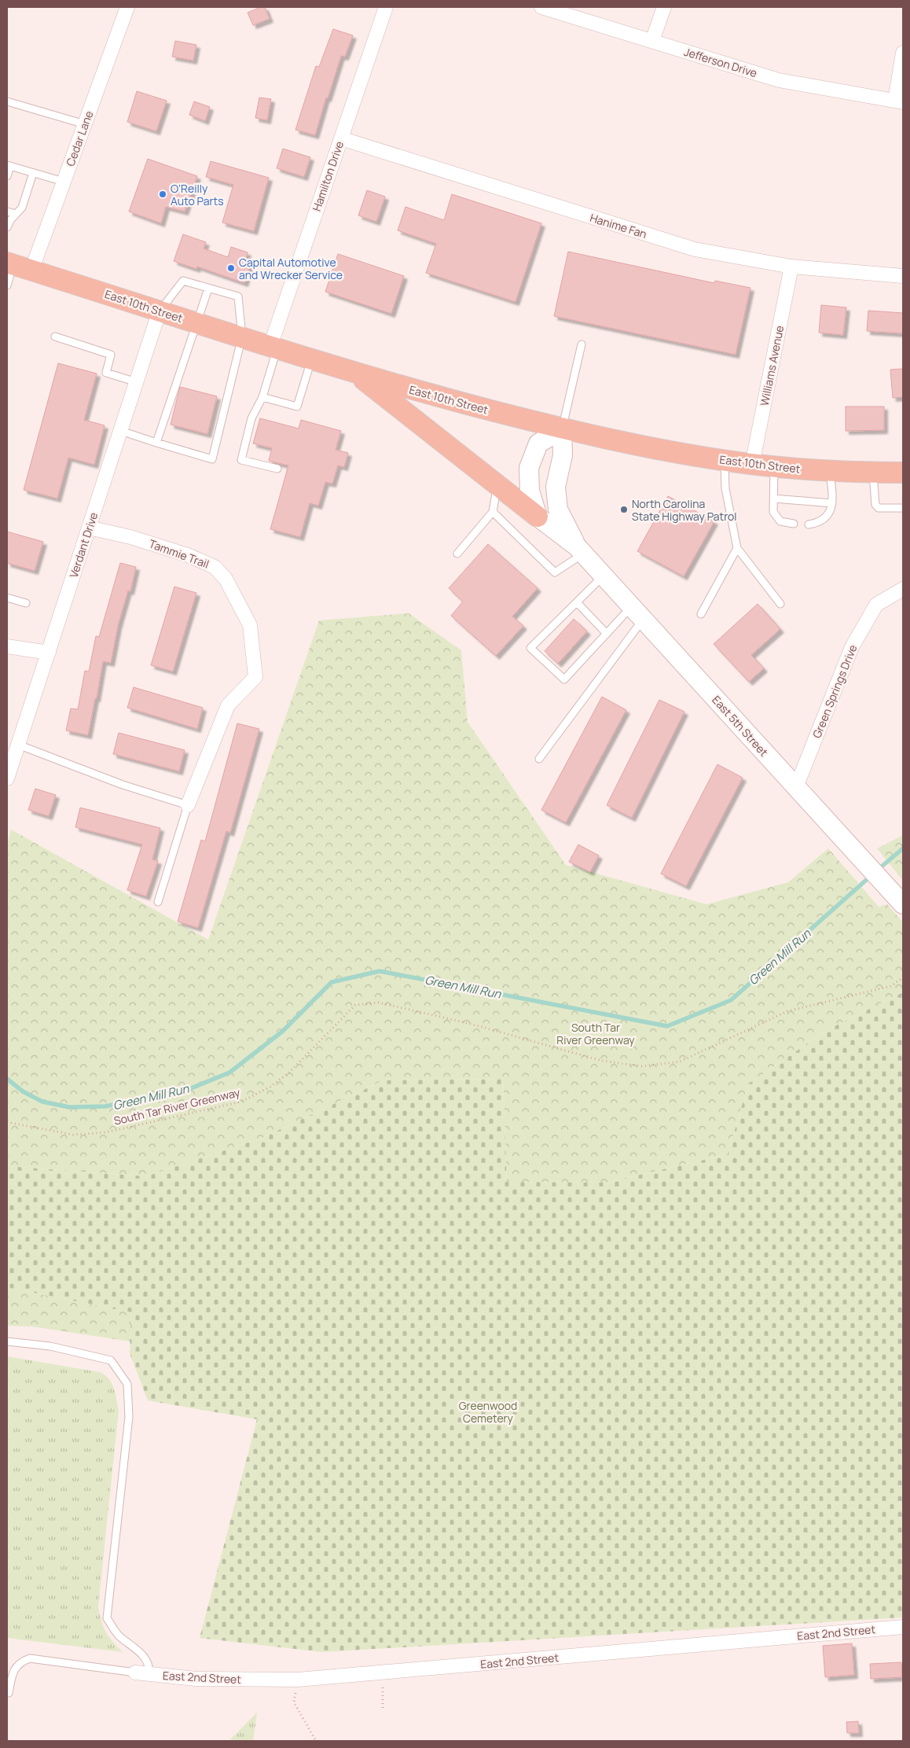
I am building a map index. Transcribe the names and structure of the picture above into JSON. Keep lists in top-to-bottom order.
{
  "streets": {
    "main road": ["East 10th Street", "East 5th Street"],
    "street": [
      "Jefferson Drive",
      "Cedar Lane",
      "Hamilton Drive",
      "Hanime Fan",
      "Williams Avenue",
      "Verdant Drive",
      "Tammie Trail",
      "Green Springs Drive",
      "East 2nd Street"
    ],
    "path": ["South Tar River Greenway"]
  },
  "crossings": [
    ["Cedar Lane", "East 10th Street"],
    ["Hamilton Drive", "Hanime Fan"],
    ["Hamilton Drive", "East 10th Street"],
    ["Hanime Fan", "Williams Avenue"],
    ["East 10th Street", "Williams Avenue"],
    ["East 10th Street", "Verdant Drive"],
    ["East 10th Street", "East 5th Street"],
    ["Verdant Drive", "Tammie Trail"],
    ["Green Springs Drive", "East 5th Street"]
  ],
  "water": ["Green Mill Run"],
  "parks": ["South Tar River Greenway", "Greenwood Cemetery"],
  "places": ["O'Reilly Auto Parts", "Capital Automotive and Wrecker Service", "North Carolina State Highway Patrol"]
}
